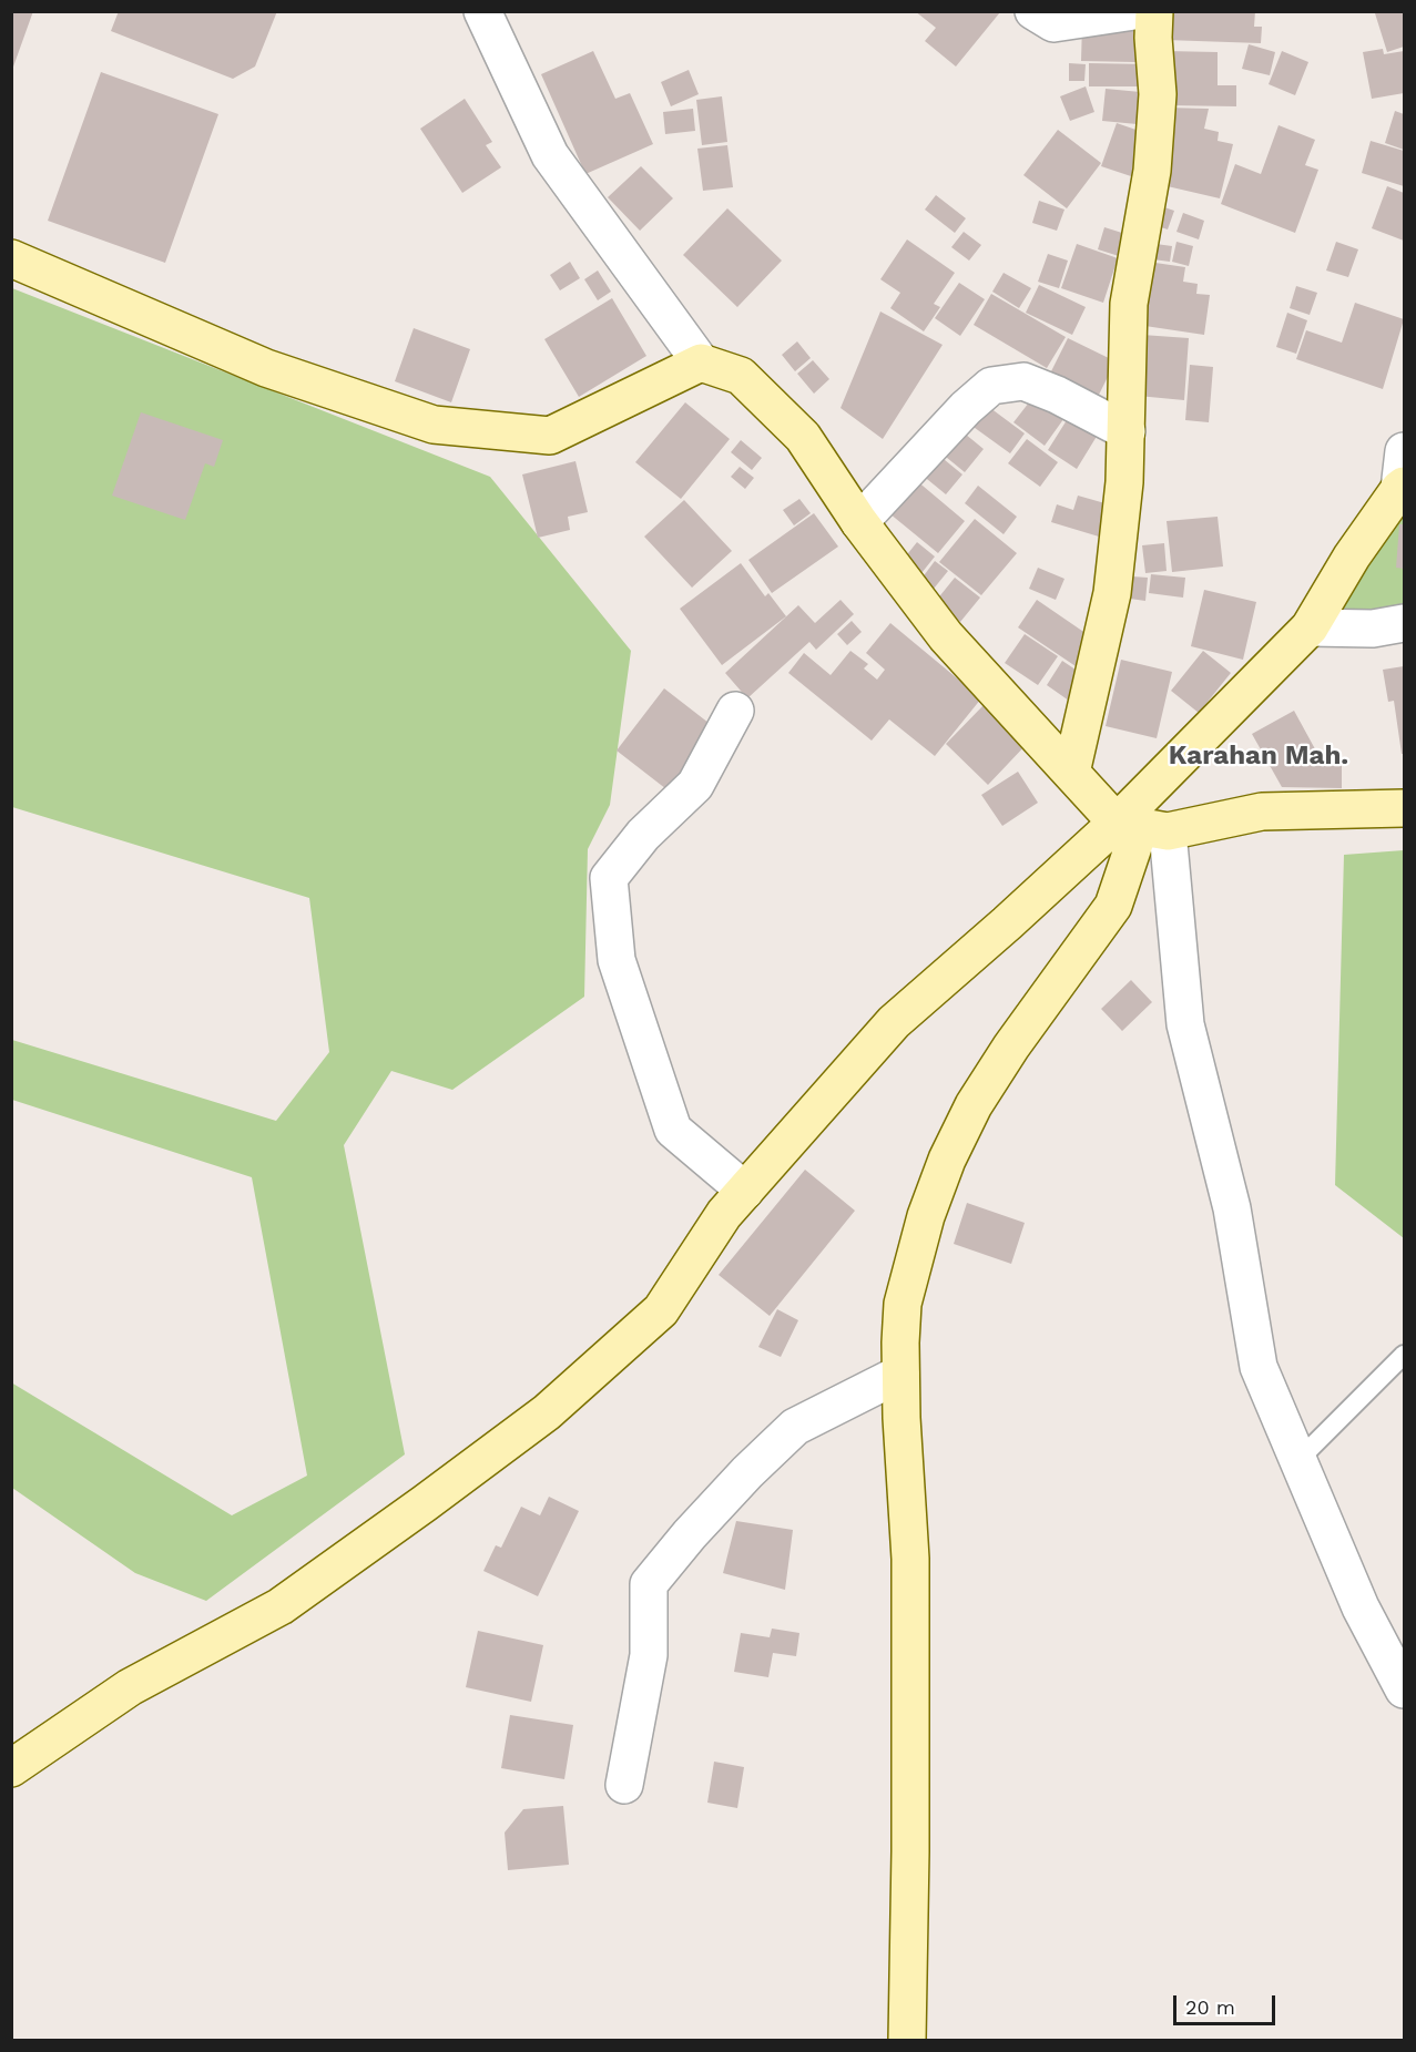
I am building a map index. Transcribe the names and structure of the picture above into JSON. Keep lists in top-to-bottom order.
{
  "districts": ["Karahan Mah."],
  "scale_bar": "20 m"
}
